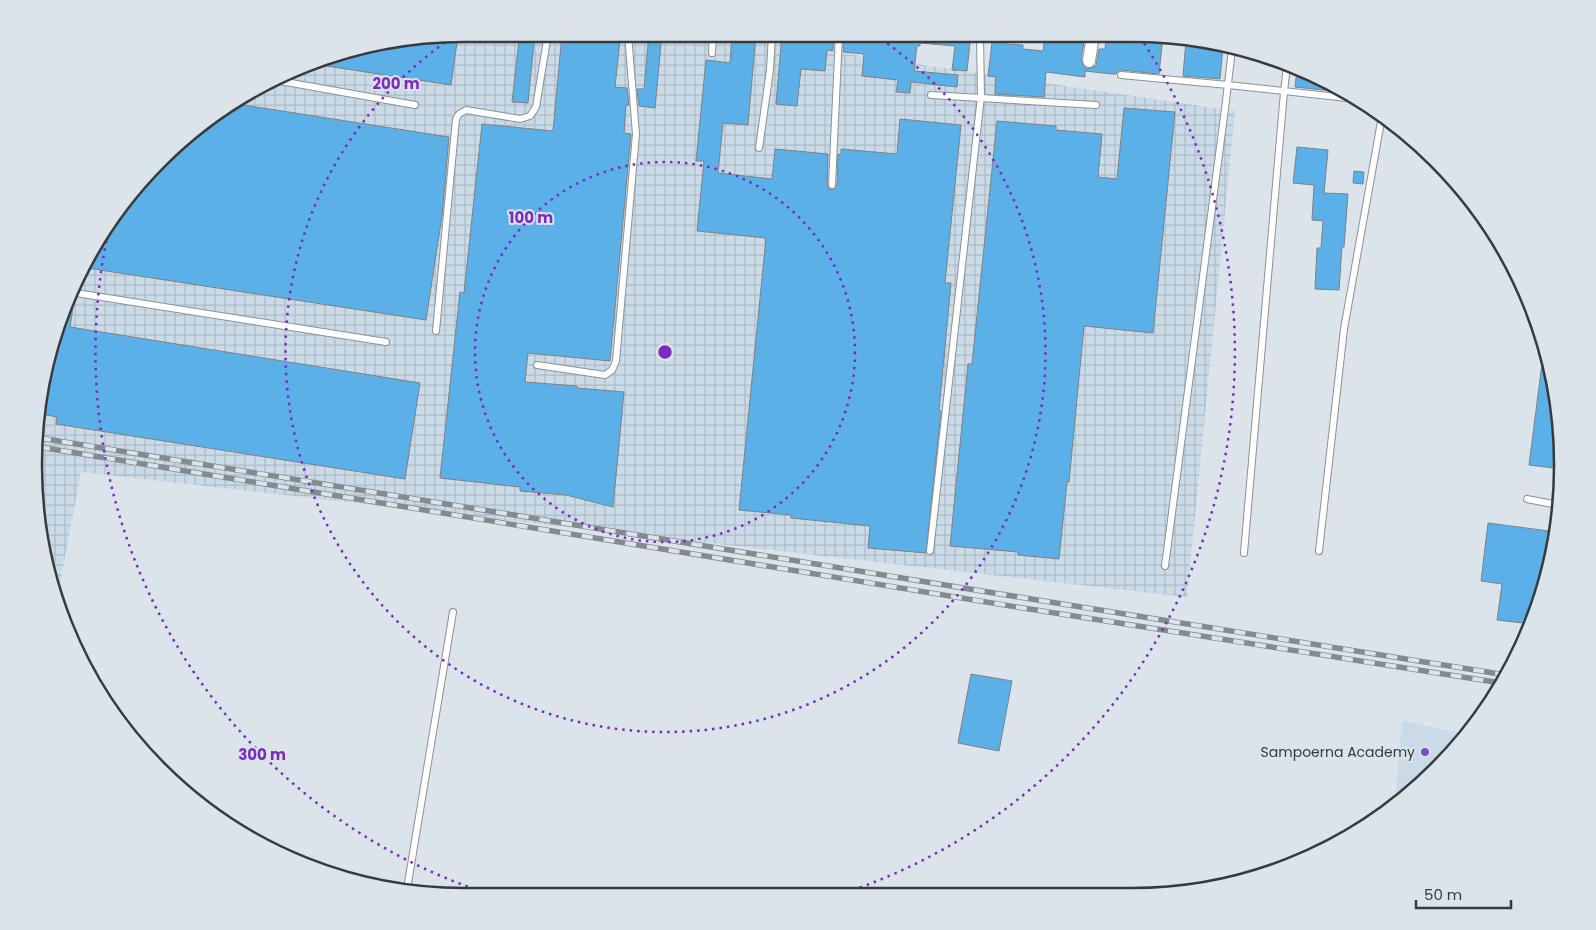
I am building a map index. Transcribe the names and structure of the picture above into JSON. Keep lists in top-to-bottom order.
{
  "places": ["Sampoerna Academy"],
  "scale_bar": "50 m",
  "rings": ["200 m", "100 m", "300 m"]
}
